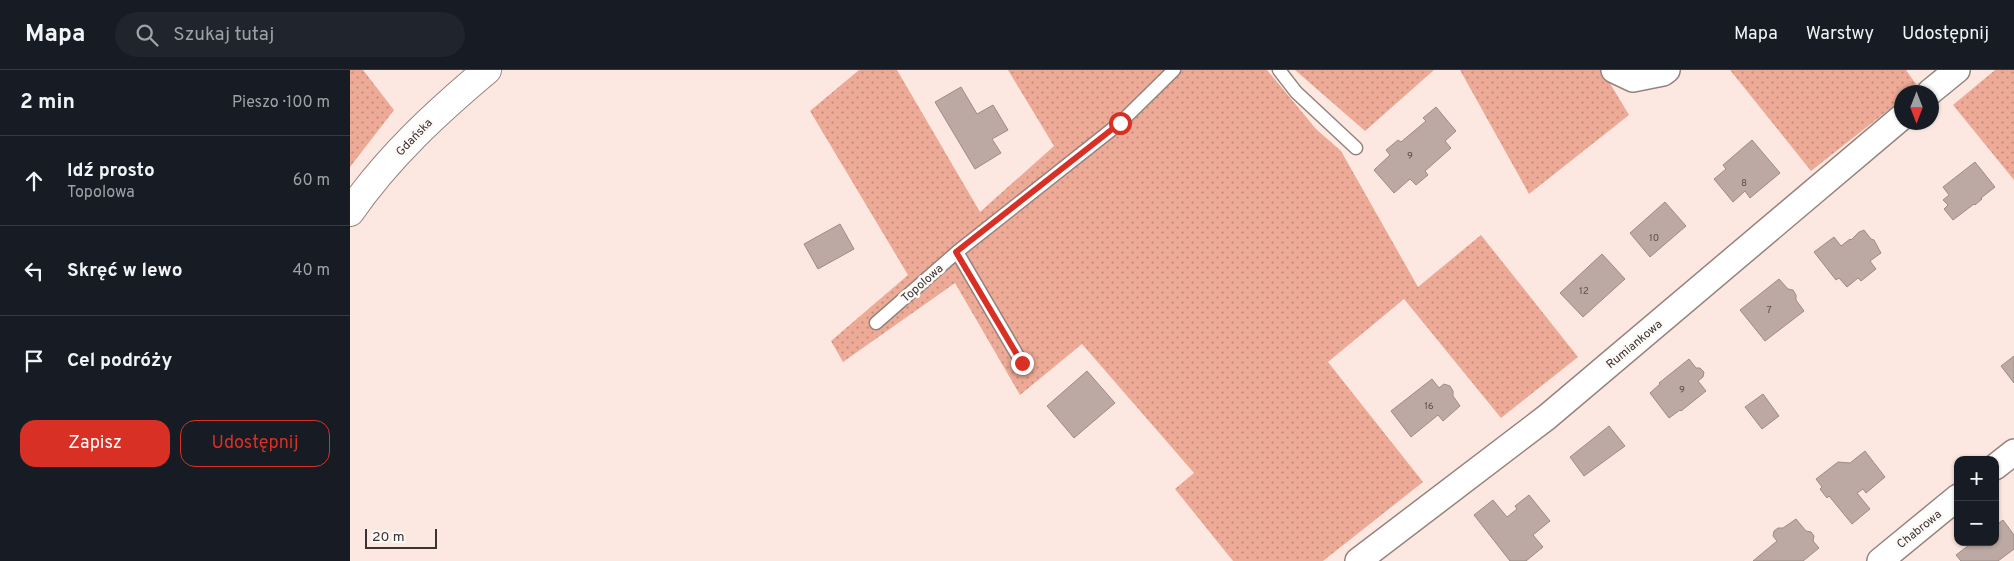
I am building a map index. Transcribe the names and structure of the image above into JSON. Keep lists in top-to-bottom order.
{
  "streets": {
    "main road": ["Gdańska"],
    "street": ["Rumiankowa", "Chabrowa"],
    "lane": ["Topolowa"]
  },
  "house_numbers": [
    "9",
    "8",
    "10",
    "12",
    "7",
    "9",
    "16"
  ],
  "scale_bar": "20 m",
  "north": "bottom",
  "page": {
    "header": "Mapa",
    "search": "Szukaj tutaj",
    "nav": ["Mapa", "Warstwy", "Udostępnij"],
    "heading": ["2 min", "Pieszo · 100 m"],
    "list": [
      ["Idź prosto", "Topolowa", "60 m"],
      ["Skręć w lewo", "40 m"],
      "Cel podróży"
    ],
    "buttons": ["Zapisz", "Udostępnij"],
    "map_buttons": ["+", "−"],
    "scale": "20 m"
  }
}
